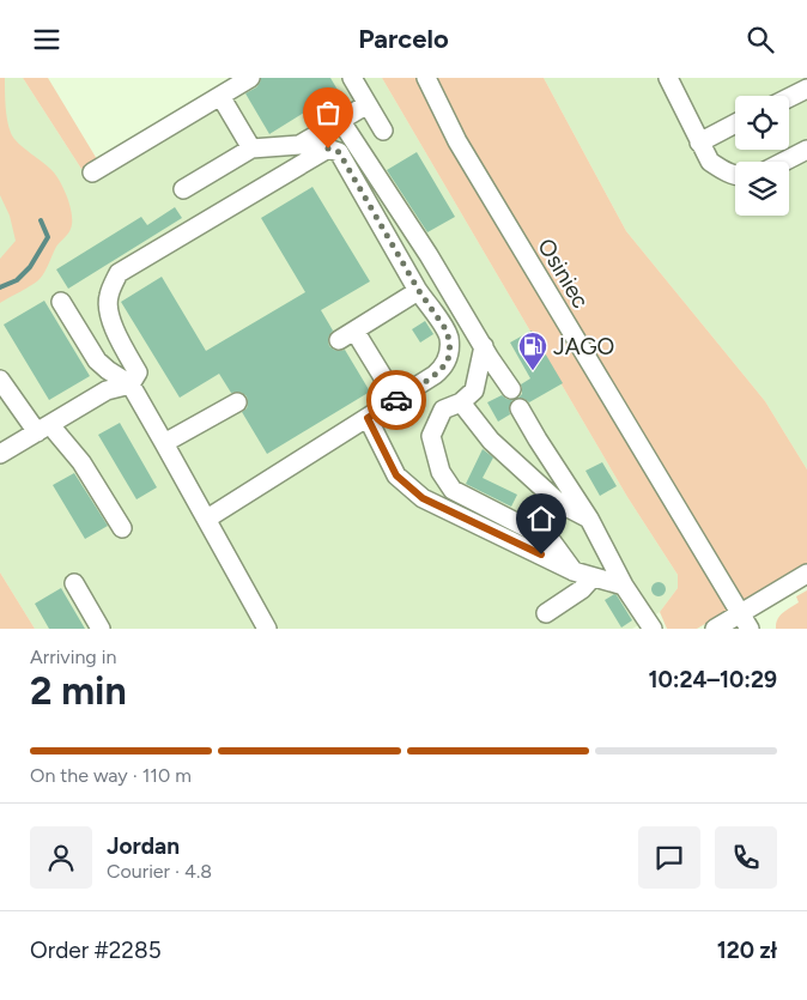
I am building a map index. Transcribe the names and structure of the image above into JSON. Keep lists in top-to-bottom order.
{
  "streets": {
    "street": ["Osiniec"]
  },
  "places": {
    "fuel station": ["JAGO"]
  },
  "page": {
    "header": "Parcelo",
    "heading": ["2 min", "Arriving in", "10:24–10:29"],
    "panel": [
      "Jordan",
      "Courier · 4.8",
      "Order #2285",
      "120 zł"
    ],
    "bar": "On the way · 110 m"
  }
}
